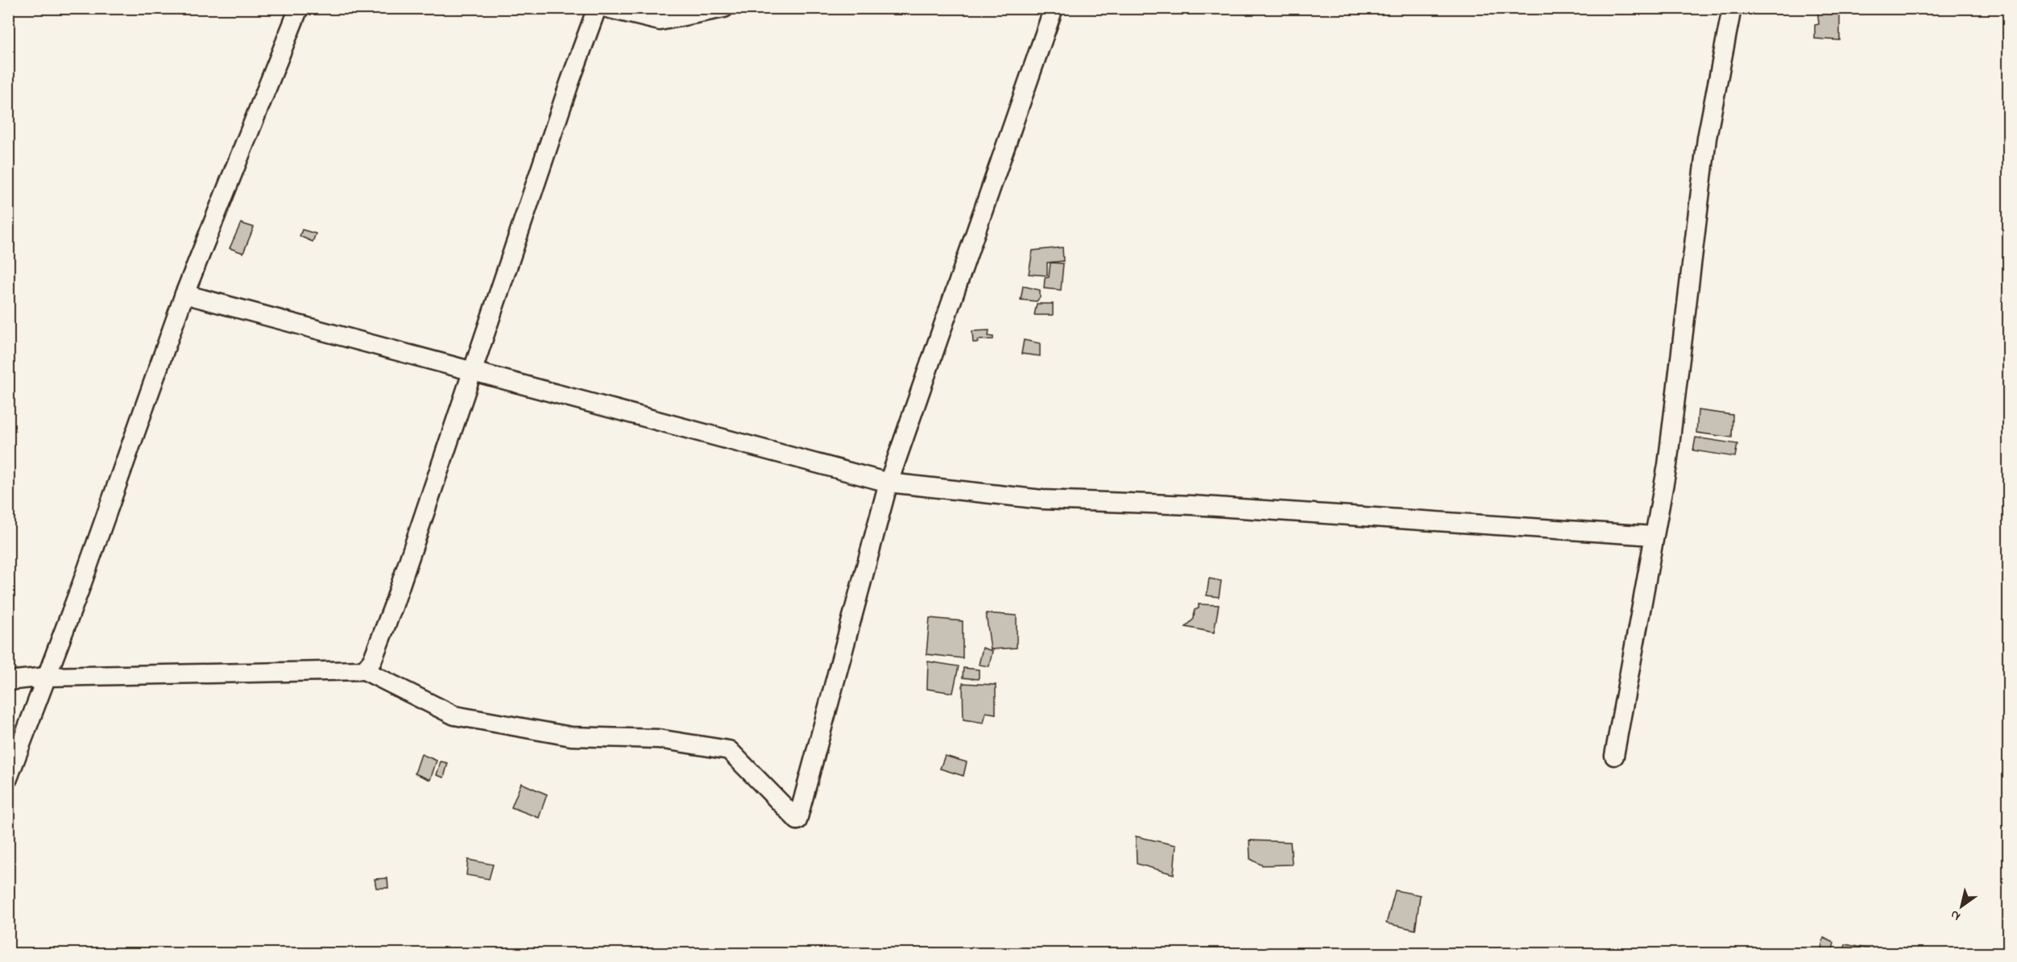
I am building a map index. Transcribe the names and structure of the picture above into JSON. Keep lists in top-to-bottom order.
{
  "north": "bottom left"
}
